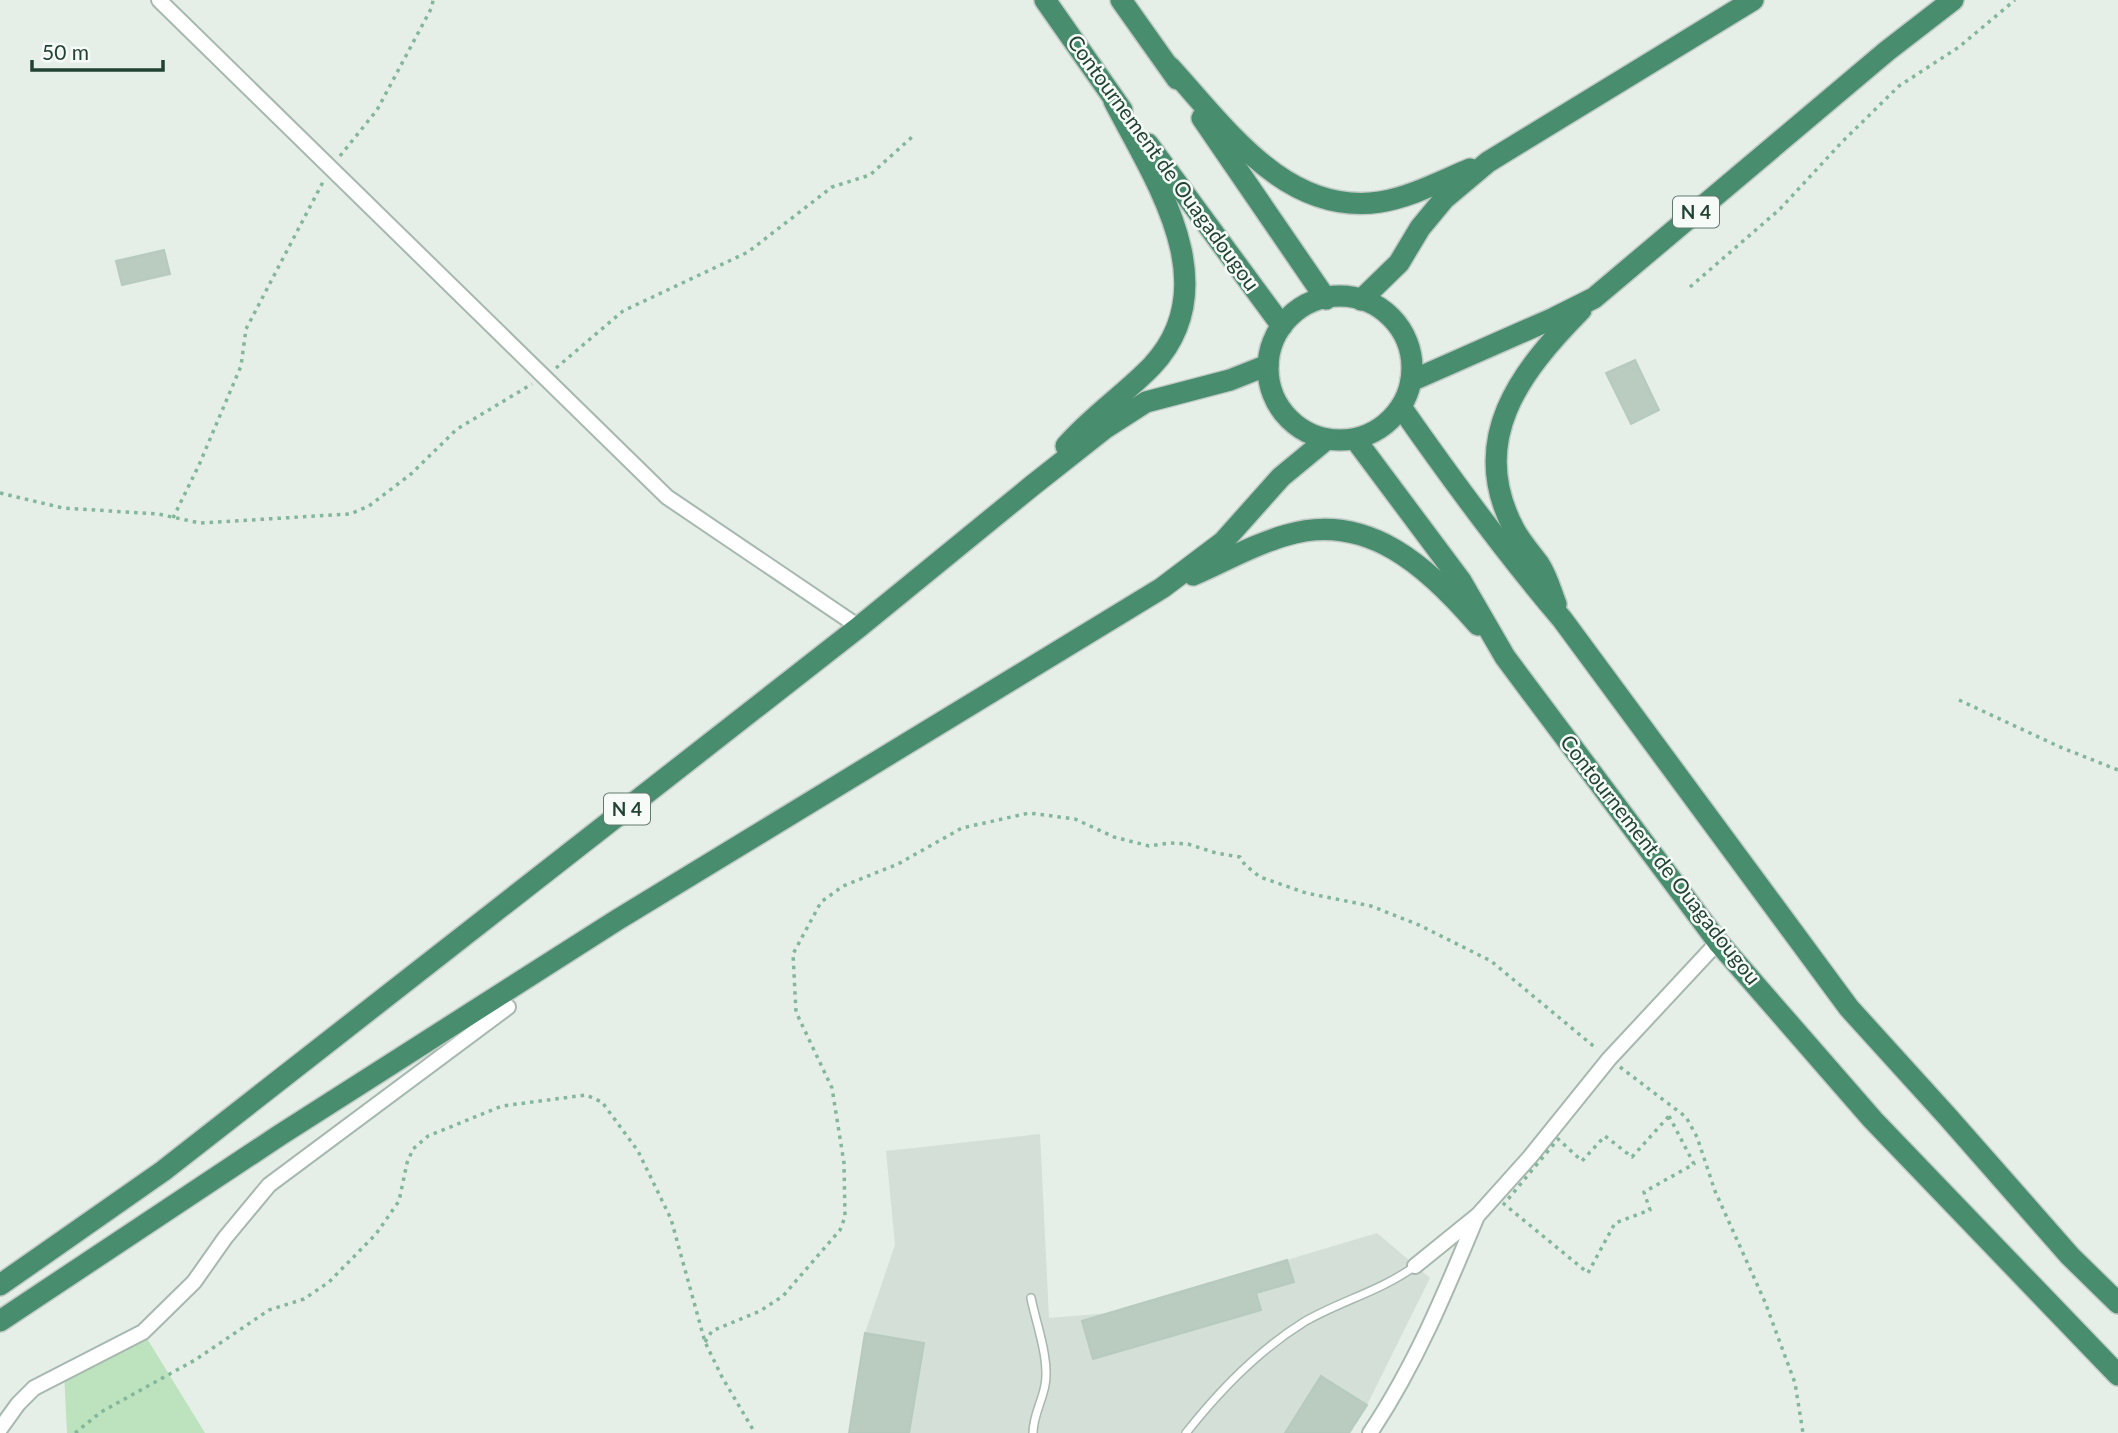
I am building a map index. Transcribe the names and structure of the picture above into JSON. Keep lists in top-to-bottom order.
{
  "streets": {
    "highway": ["Contournement de Ouagadougou", "N 4"]
  },
  "crossings": [
    ["Contournement de Ouagadougou", "N 4"]
  ],
  "scale_bar": "50 m"
}
